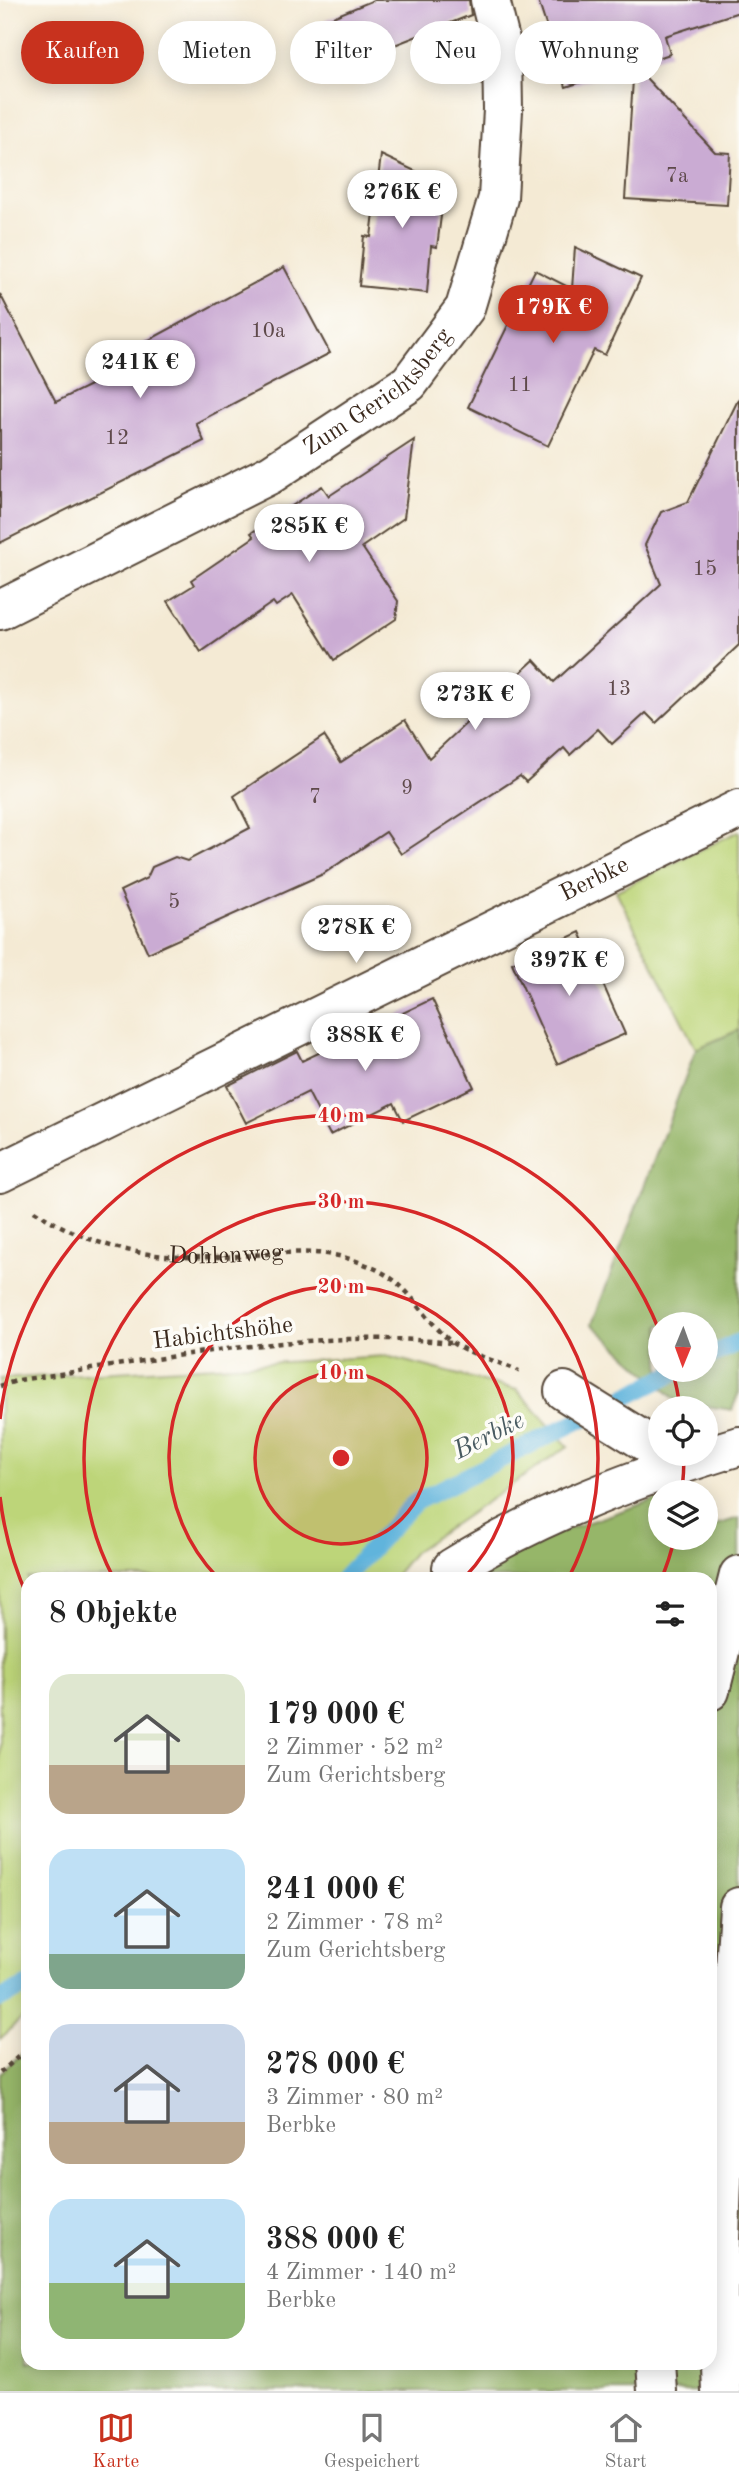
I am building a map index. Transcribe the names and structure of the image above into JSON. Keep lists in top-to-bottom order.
{
  "streets": {
    "street": ["Zum Gerichtsberg", "Berbke"],
    "path": ["Dohlenweg", "Habichtshöhe"]
  },
  "crossings": [
    ["Dohlenweg", "Habichtshöhe"]
  ],
  "water": ["Berbke"],
  "house_numbers": [
    "7a",
    "10a",
    "11",
    "12",
    "15",
    "13",
    "9",
    "7",
    "5"
  ],
  "north": "bottom",
  "page": {
    "chip": [
      "Kaufen",
      "Mieten",
      "Filter",
      "Neu",
      "Wohnung"
    ],
    "price": [
      "276K €",
      "179K €",
      "241K €",
      "285K €",
      "273K €",
      "278K €",
      "397K €",
      "388K €"
    ],
    "heading": "8 Objekte",
    "list": [
      {
        "name": "179 000 €",
        "note": "2 Zimmer · 52 m² · Zum Gerichtsberg"
      },
      {
        "name": "241 000 €",
        "note": "2 Zimmer · 78 m² · Zum Gerichtsberg"
      },
      {
        "name": "278 000 €",
        "note": "3 Zimmer · 80 m² · Berbke"
      },
      {
        "name": "388 000 €",
        "note": "4 Zimmer · 140 m² · Berbke"
      }
    ],
    "tabs": ["Karte", "Gespeichert", "Start"]
  },
  "rings": [
    "40 m",
    "30 m",
    "20 m",
    "10 m"
  ]
}
